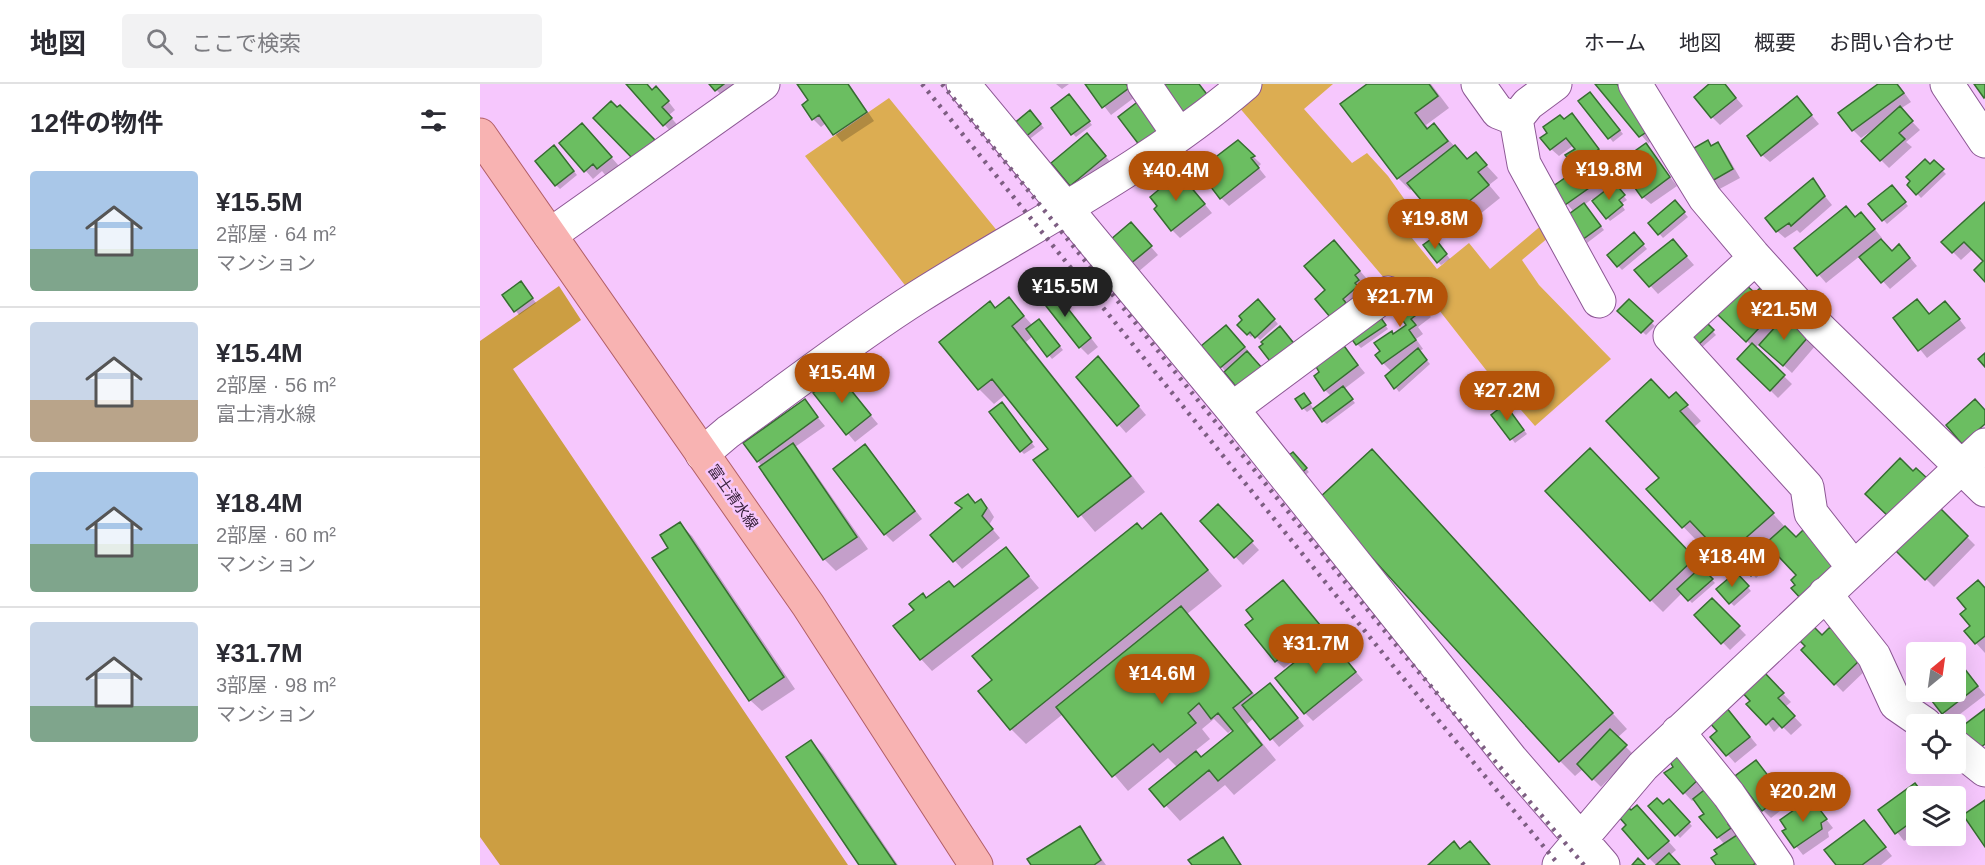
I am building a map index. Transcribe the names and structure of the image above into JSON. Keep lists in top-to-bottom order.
{
  "streets": {
    "main road": ["富士清水線"]
  },
  "north": "top right",
  "page": {
    "header": "地図",
    "search": "ここで検索",
    "nav": [
      "ホーム",
      "地図",
      "概要",
      "お問い合わせ"
    ],
    "heading": "12件の物件",
    "price": [
      "¥19.8M",
      "¥40.4M",
      "¥19.8M",
      "¥15.5M",
      "¥21.7M",
      "¥21.5M",
      "¥15.4M",
      "¥27.2M",
      "¥18.4M",
      "¥31.7M",
      "¥14.6M",
      "¥20.2M"
    ],
    "list": [
      {
        "name": "¥15.5M",
        "note": "2部屋 · 64 m² · マンション"
      },
      {
        "name": "¥15.4M",
        "note": "2部屋 · 56 m² · 富士清水線"
      },
      {
        "name": "¥18.4M",
        "note": "2部屋 · 60 m² · マンション"
      },
      {
        "name": "¥31.7M",
        "note": "3部屋 · 98 m² · マンション"
      }
    ]
  }
}
